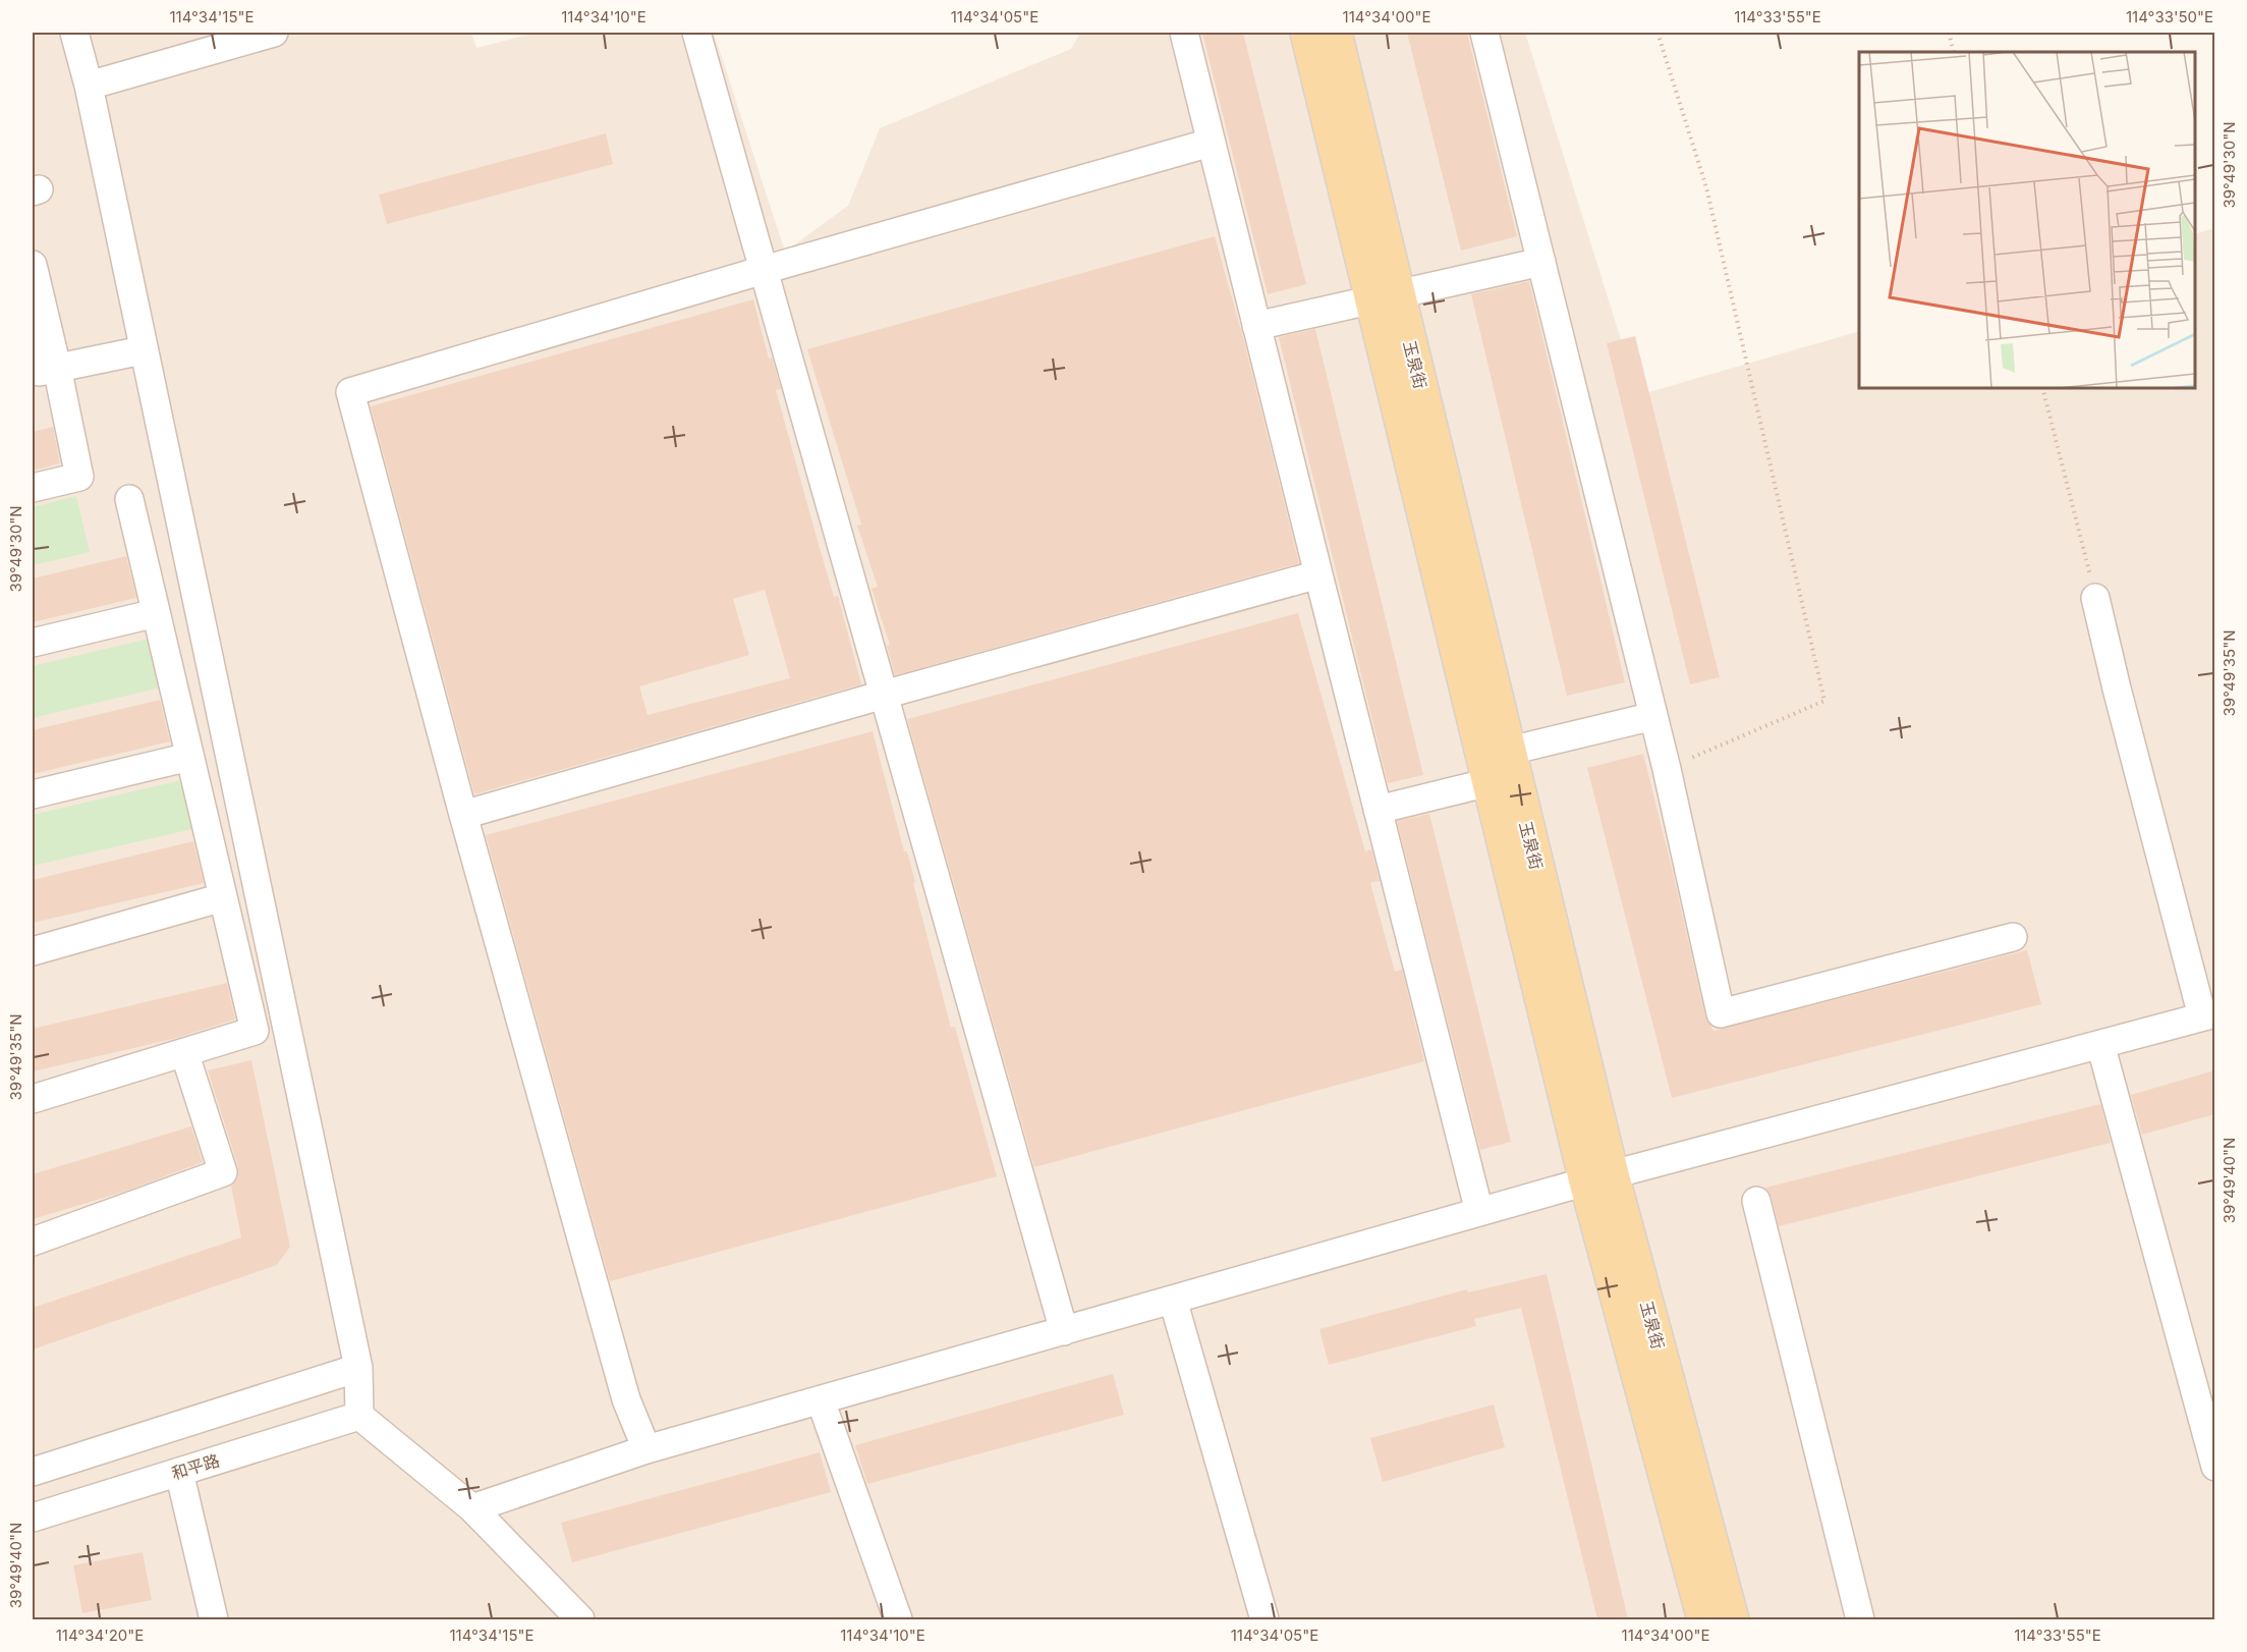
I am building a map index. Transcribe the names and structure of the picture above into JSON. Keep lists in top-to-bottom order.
{
  "streets": {
    "main road": ["玉泉街"],
    "street": ["和平路"]
  },
  "coordinates": [
    "114°34'15\"E",
    "114°34'10\"E",
    "114°34'05\"E",
    "114°34'00\"E",
    "114°33'55\"E",
    "114°33'50\"E",
    "39°49'30\"N",
    "39°49'35\"N",
    "39°49'40\"N",
    "114°34'20\"E"
  ]
}
